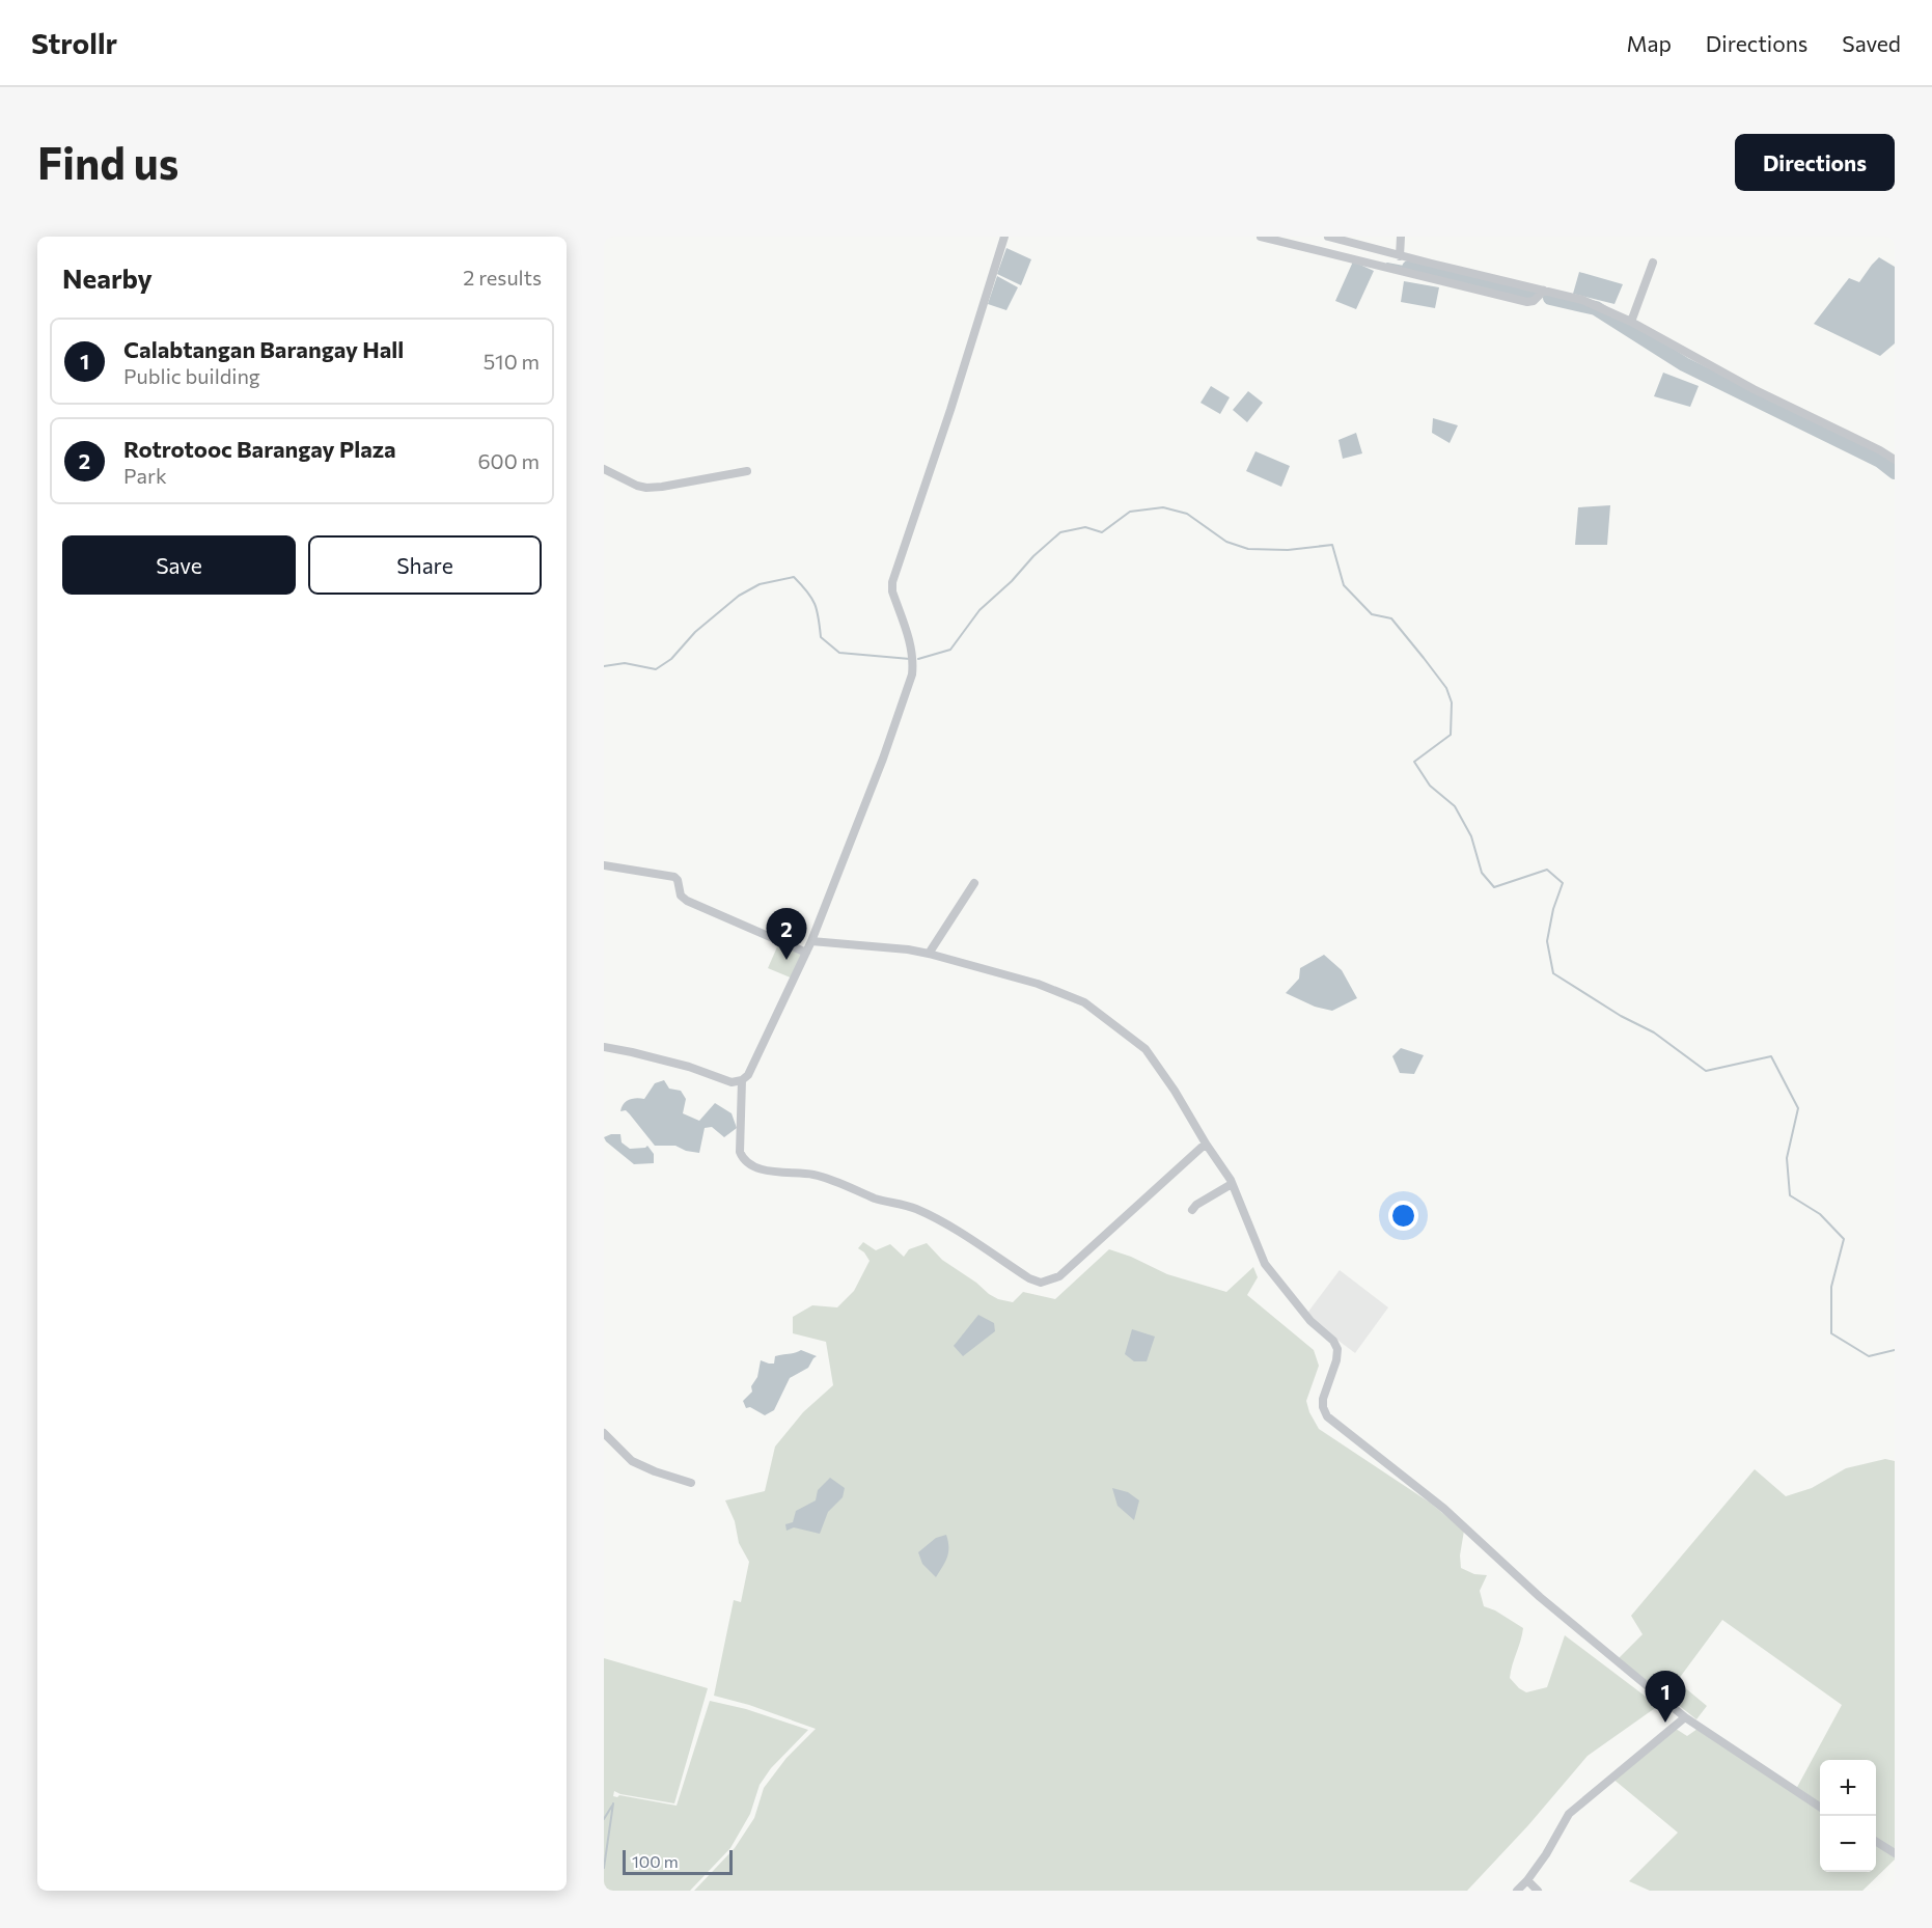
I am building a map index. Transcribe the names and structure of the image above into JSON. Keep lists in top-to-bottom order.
{
  "scale_bar": "100 m",
  "page": {
    "header": "Strollr",
    "nav": ["Map", "Directions", "Saved"],
    "buttons": [
      "Directions",
      ["Save", "Share"]
    ],
    "title": "Find us",
    "heading": ["Nearby", "2 results"],
    "list": [
      {
        "mark": "1",
        "name": "Calabtangan Barangay Hall",
        "note": "Public building",
        "value": "510 m"
      },
      {
        "mark": "2",
        "name": "Rotrotooc Barangay Plaza",
        "note": "Park",
        "value": "600 m"
      }
    ],
    "pins": ["2", "1"],
    "map_buttons": ["+", "−"],
    "scale": "100 m"
  }
}
